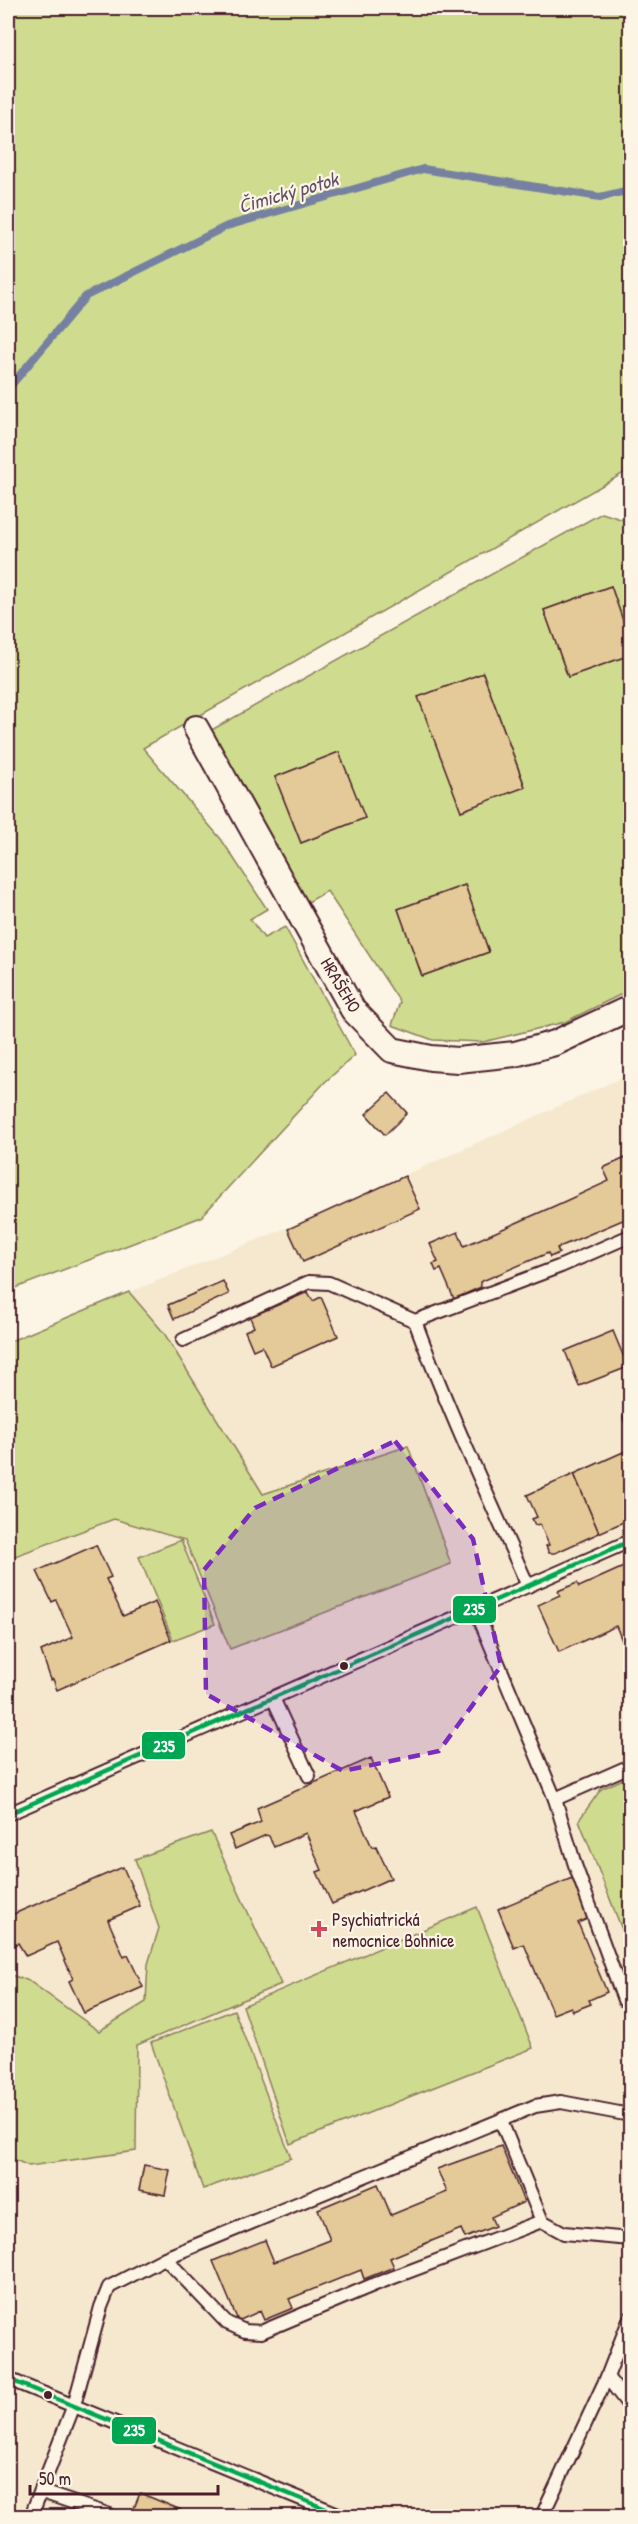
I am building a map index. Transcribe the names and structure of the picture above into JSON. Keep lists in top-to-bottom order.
{
  "streets": {
    "street": ["HRAŠEHO"]
  },
  "water": ["Čimický potok"],
  "places": {
    "health": ["Psychiatrická nemocnice Bohnice"]
  },
  "lines": ["transit line 235"],
  "scale_bar": "50 m"
}
